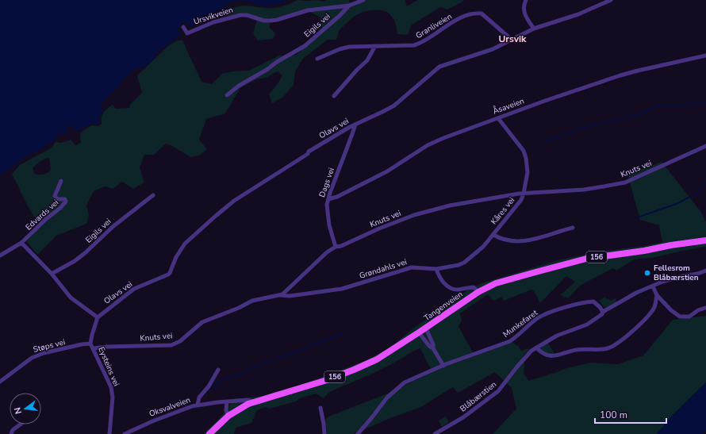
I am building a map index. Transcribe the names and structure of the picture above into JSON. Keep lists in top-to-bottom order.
{
  "streets": {
    "main road": ["156", "Tangenveien"],
    "street": [
      "Ursvikveien",
      "Eigils vei",
      "Granliveien",
      "Åsaveien",
      "Olavs vei",
      "Knuts vei",
      "Dags vei",
      "Kåres vei",
      "Edvards vei",
      "Grøndahls vei",
      "Munkefaret",
      "Støps vei",
      "Eysteins vei",
      "Blåbærstien",
      "Oksvalveien"
    ]
  },
  "crossings": [
    ["Ursvikveien", "Eigils vei"],
    ["Granliveien", "Olavs vei"],
    ["Åsaveien", "Dags vei"],
    ["Åsaveien", "Kåres vei"],
    ["Olavs vei", "Dags vei"],
    ["Olavs vei", "Eysteins vei"],
    ["Knuts vei", "Dags vei"],
    ["Knuts vei", "Kåres vei"],
    ["Knuts vei", "Grøndahls vei"],
    ["Knuts vei", "Eysteins vei"],
    ["Kåres vei", "Grøndahls vei"],
    ["Tangenveien", "Oksvalveien"],
    ["Munkefaret", "Blåbærstien"],
    ["Støps vei", "Eysteins vei"]
  ],
  "districts": ["Ursvik"],
  "places": ["Fellesrom Blåbærstien"],
  "scale_bar": "100 m",
  "north": "left"
}
